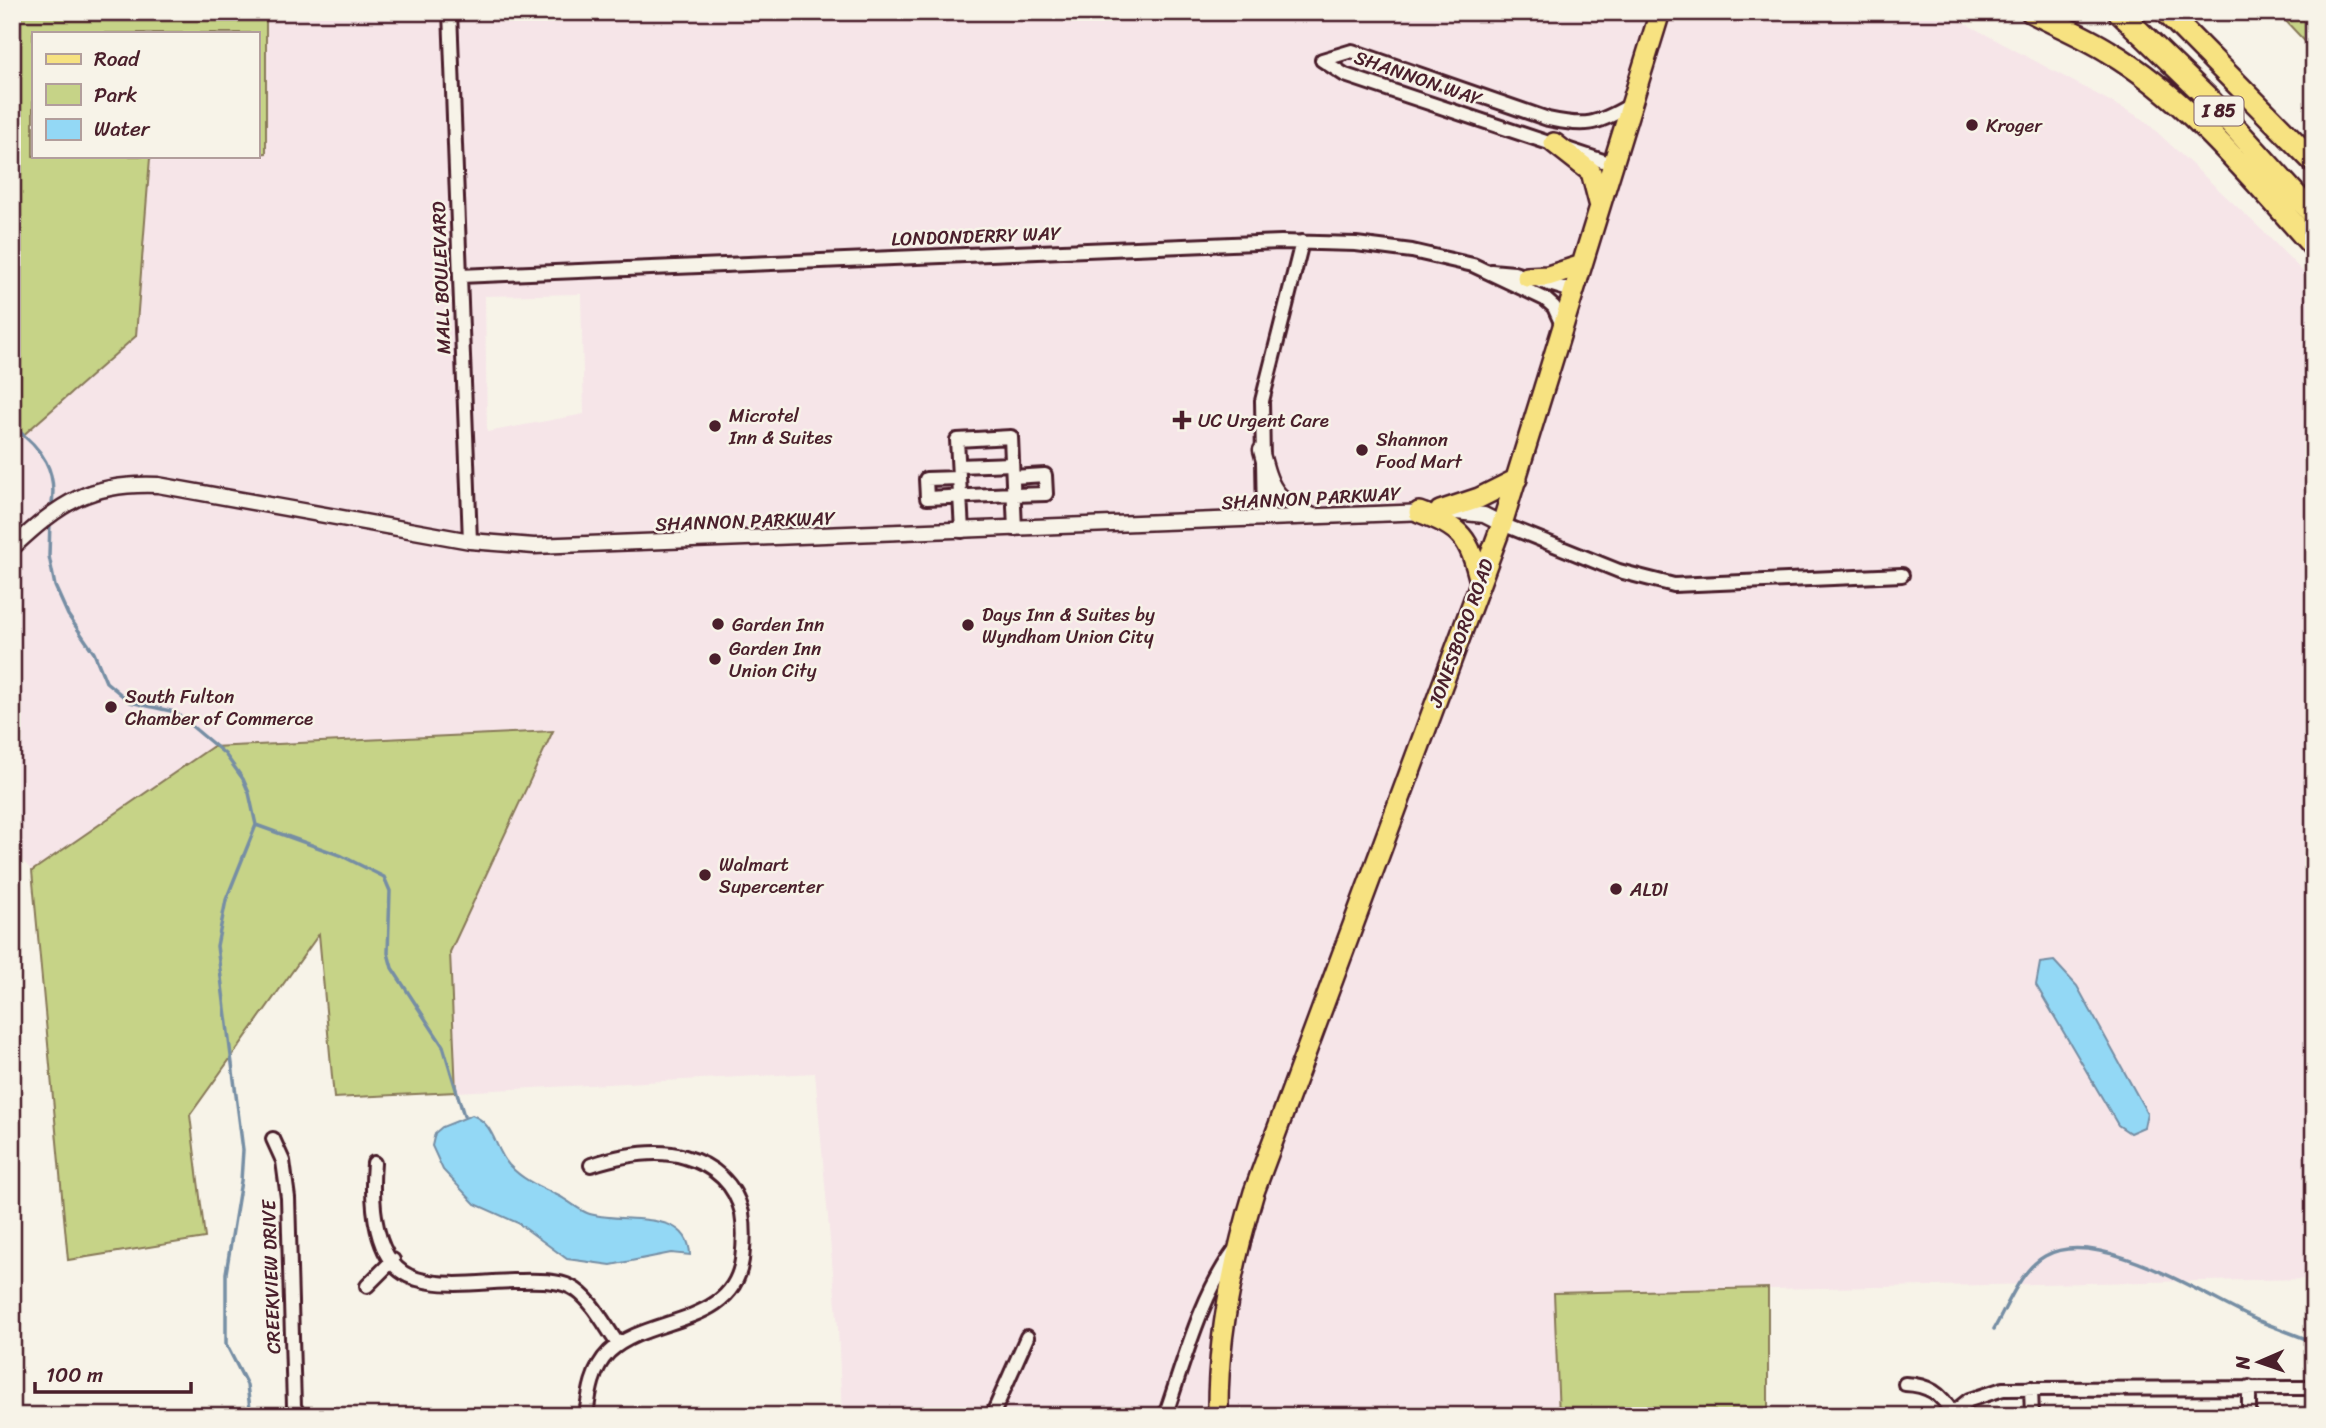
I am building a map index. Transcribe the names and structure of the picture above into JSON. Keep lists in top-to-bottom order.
{
  "streets": {
    "highway": ["I 85"],
    "main road": ["JONESBORO ROAD"],
    "street": [
      "SHANNON WAY",
      "LONDONDERRY WAY",
      "MALL BOULEVARD",
      "SHANNON PARKWAY",
      "CREEKVIEW DRIVE"
    ]
  },
  "crossings": [
    ["SHANNON WAY", "JONESBORO ROAD"],
    ["LONDONDERRY WAY", "MALL BOULEVARD"],
    ["LONDONDERRY WAY", "JONESBORO ROAD"],
    ["MALL BOULEVARD", "SHANNON PARKWAY"],
    ["SHANNON PARKWAY", "JONESBORO ROAD"]
  ],
  "places": {
    "other": [
      "Kroger",
      "Microtel Inn & Suites",
      "Shannon Food Mart",
      "Garden Inn",
      "Days Inn & Suites by Wyndham Union City",
      "Garden Inn Union City",
      "South Fulton Chamber of Commerce",
      "Walmart Supercenter",
      "ALDI"
    ],
    "health": ["UC Urgent Care"]
  },
  "legend": ["Road", "Park", "Water"],
  "scale_bar": "100 m",
  "north": "left"
}
